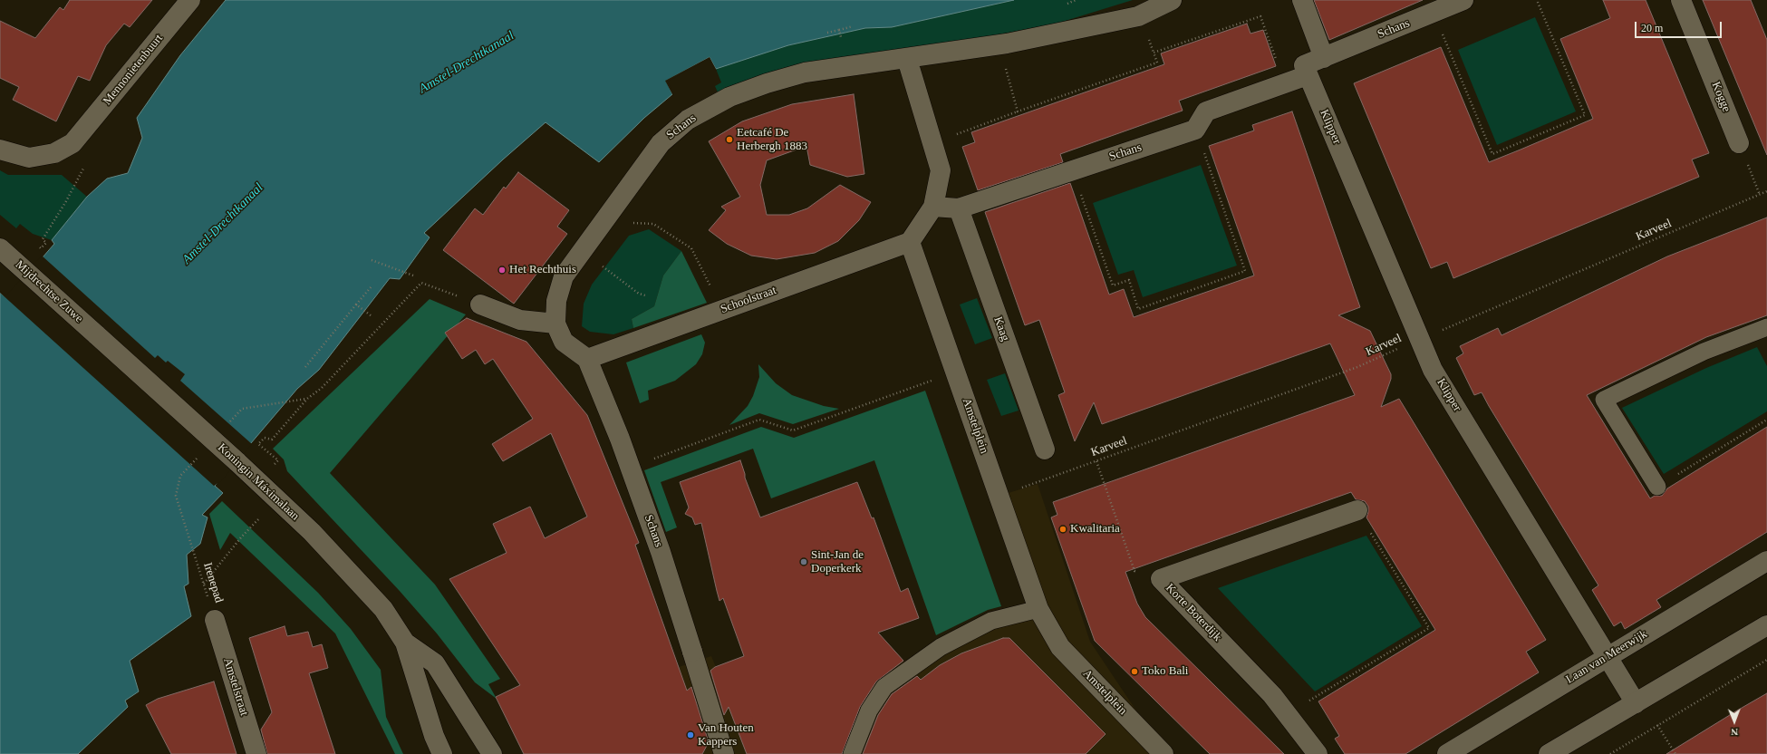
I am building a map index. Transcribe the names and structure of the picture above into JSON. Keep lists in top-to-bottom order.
{
  "streets": {
    "street": [
      "Schans",
      "Mennonietenbuurt",
      "Kogge",
      "Klipper",
      "Mijdrechtse Zuwe",
      "Schoolstraat",
      "Kaag",
      "Amstelplein",
      "Koningin Máximalaan",
      "Korte Boterdijk",
      "Laan van Meerwijk",
      "Amstelstraat"
    ],
    "path": ["Karveel", "Irenepad"]
  },
  "crossings": [
    ["Schans", "Klipper"],
    ["Schans", "Schoolstraat"],
    ["Schans", "Kaag"],
    ["Klipper", "Karveel"],
    ["Klipper", "Laan van Meerwijk"],
    ["Karveel", "Amstelplein"],
    ["Mijdrechtse Zuwe", "Koningin Máximalaan"],
    ["Schoolstraat", "Amstelplein"],
    ["Irenepad", "Amstelstraat"]
  ],
  "water": ["Amstel-Drechtkanaal"],
  "places": [
    "Eetcafé De Herbergh 1883",
    "Het Rechthuis",
    "Kwalitaria",
    "Sint-Jan de Doperkerk",
    "Toko Bali",
    "Van Houten Kappers"
  ],
  "scale_bar": "20 m",
  "north": "bottom"
}
